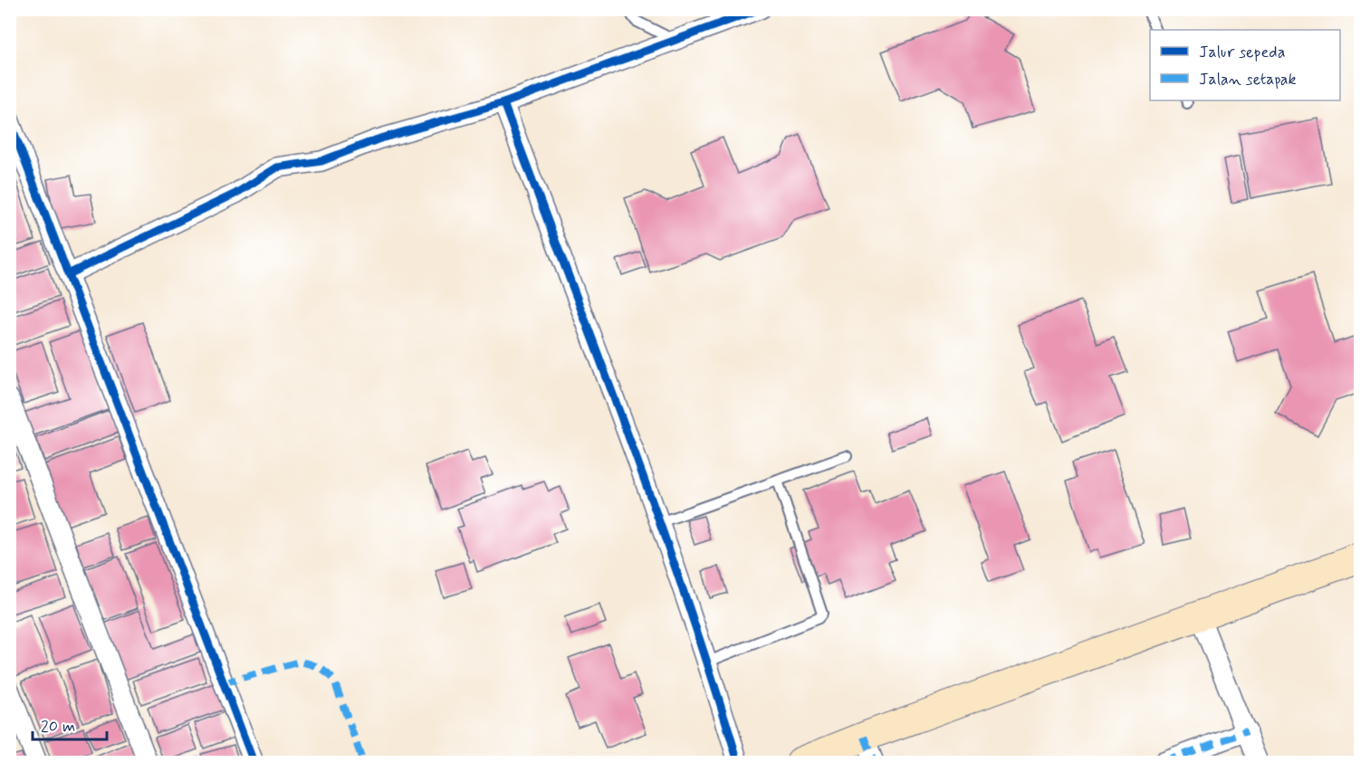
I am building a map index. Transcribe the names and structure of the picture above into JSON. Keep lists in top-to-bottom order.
{
  "legend": ["Jalur sepeda", "Jalan setapak"],
  "scale_bar": "20 m"
}
